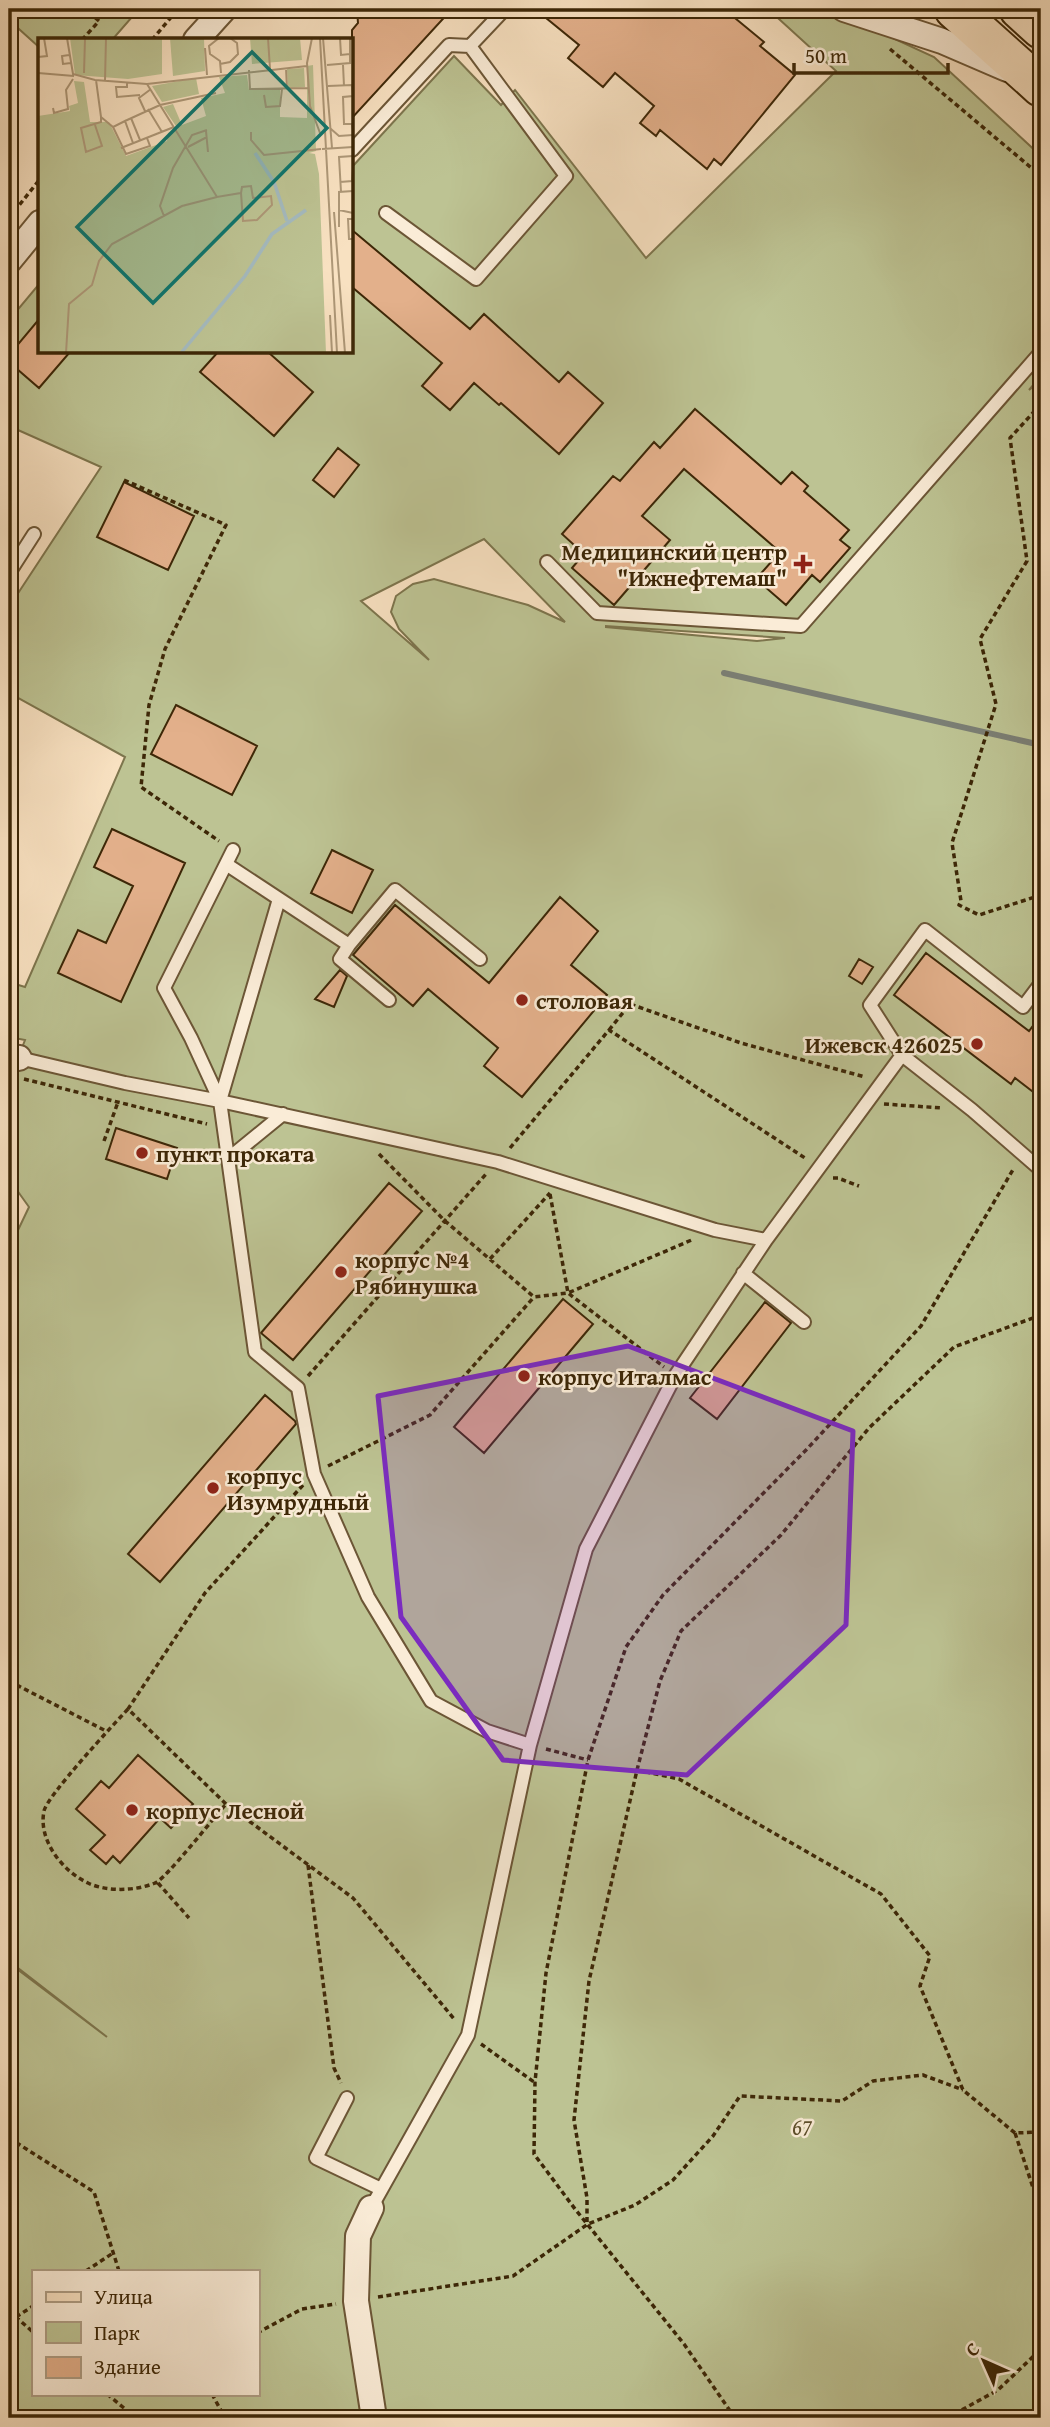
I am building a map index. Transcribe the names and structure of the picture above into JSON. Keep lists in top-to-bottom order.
{
  "parks": ["67"],
  "places": {
    "health": ["Медицинский центр \"Ижнефтемаш\""],
    "other": [
      "столовая",
      "Ижевск 426025",
      "пункт проката",
      "корпус №4 Рябинушка",
      "корпус Италмас",
      "корпус Изумрудный",
      "корпус Лесной"
    ]
  },
  "legend": ["Улица", "Парк", "Здание"],
  "scale_bar": "50 m",
  "north": "top left"
}
